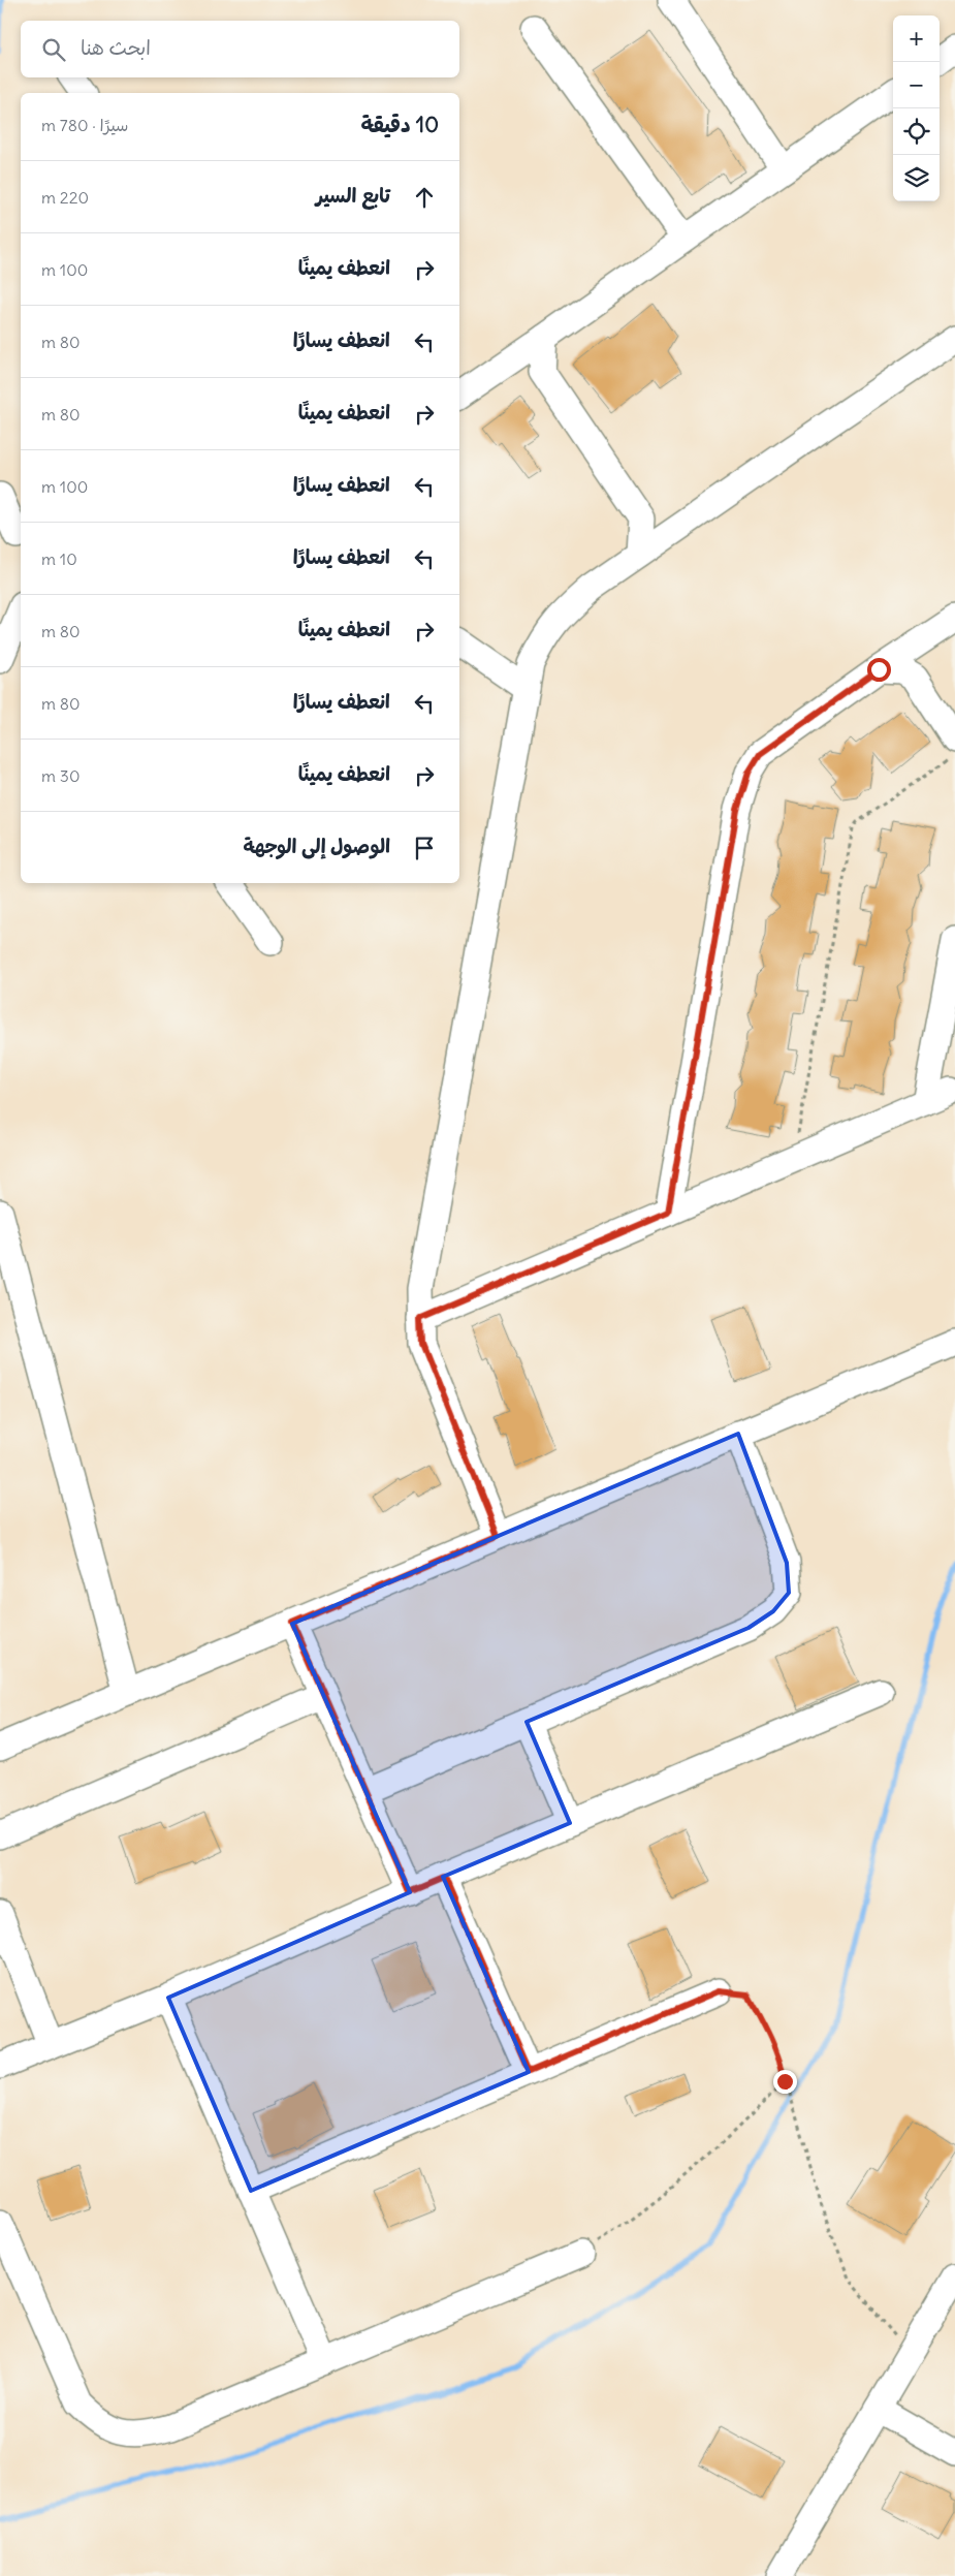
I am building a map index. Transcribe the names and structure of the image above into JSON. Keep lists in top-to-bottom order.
{
  "page": {
    "map_buttons": ["+", "−"],
    "search": "ابحث هنا",
    "heading": ["10 دقيقة", "سيرًا · 780 m"],
    "list": [
      ["تابع السير", "220 m"],
      ["انعطف يمينًا", "100 m"],
      ["انعطف يسارًا", "80 m"],
      ["انعطف يمينًا", "80 m"],
      ["انعطف يسارًا", "100 m"],
      ["انعطف يسارًا", "10 m"],
      ["انعطف يمينًا", "80 m"],
      ["انعطف يسارًا", "80 m"],
      ["انعطف يمينًا", "30 m"],
      "الوصول إلى الوجهة"
    ]
  }
}
